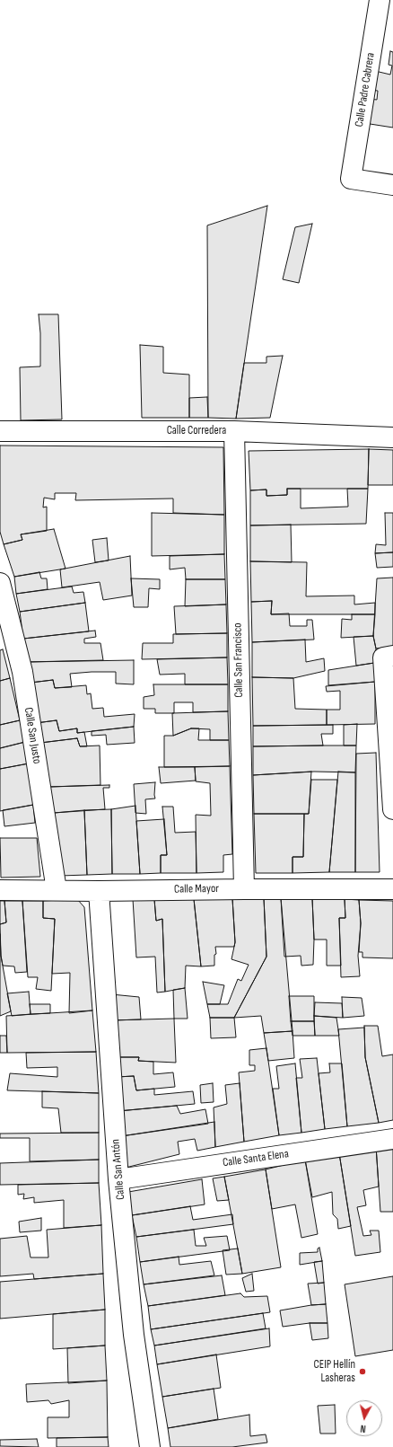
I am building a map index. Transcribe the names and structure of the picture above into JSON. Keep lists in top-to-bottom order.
{
  "streets": {
    "street": [
      "Calle Padre Cabrera",
      "Calle Corredera",
      "Calle San Francisco",
      "Calle San Justo",
      "Calle Mayor",
      "Calle Santa Elena",
      "Calle San Antón"
    ]
  },
  "crossings": [
    ["Calle Corredera", "Calle San Francisco"],
    ["Calle San Francisco", "Calle Mayor"],
    ["Calle San Justo", "Calle Mayor"],
    ["Calle Mayor", "Calle San Antón"],
    ["Calle Santa Elena", "Calle San Antón"]
  ],
  "places": ["CEIP Hellín Lasheras"],
  "north": "bottom"
}
